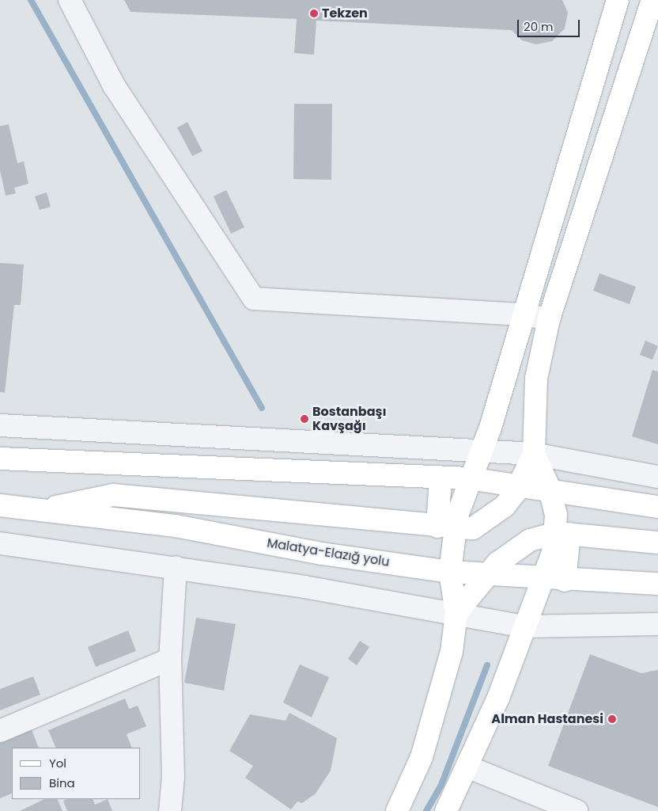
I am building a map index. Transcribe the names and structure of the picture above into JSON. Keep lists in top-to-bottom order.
{
  "streets": {
    "main road": ["Malatya-Elazığ yolu"]
  },
  "places": ["Tekzen", "Bostanbaşı Kavşağı", "Alman Hastanesi"],
  "legend": ["Yol", "Bina"],
  "scale_bar": "20 m"
}
